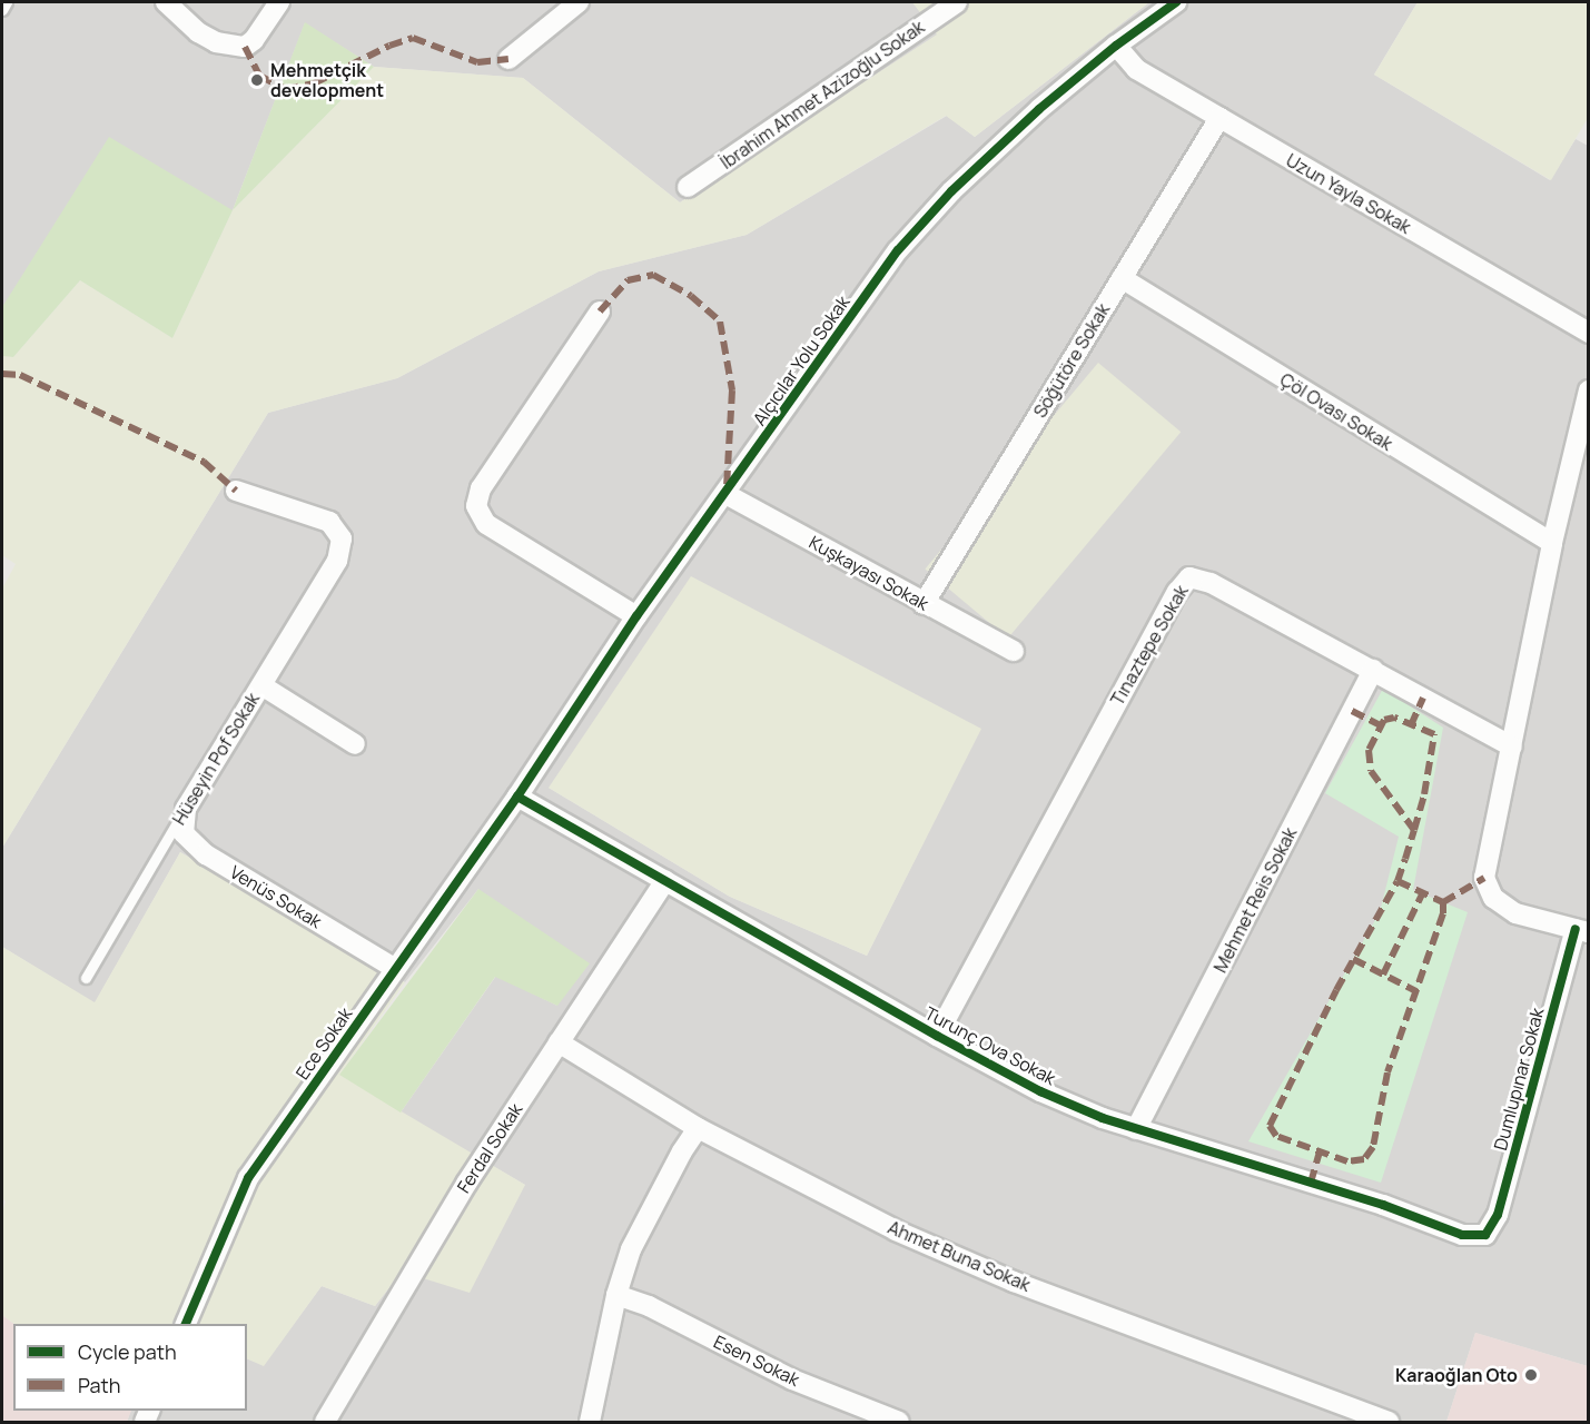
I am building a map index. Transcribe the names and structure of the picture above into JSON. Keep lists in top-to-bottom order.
{
  "streets": {
    "street": [
      "İbrahim Ahmet Azizoğlu Sokak",
      "Uzun Yayla Sokak",
      "Alçıcılar Yolu Sokak",
      "Söğütöre Sokak",
      "Çöl Ovası Sokak",
      "Kuşkayası Sokak",
      "Tınaztepe Sokak",
      "Hüseyin Pof Sokak",
      "Venüs Sokak",
      "Mehmet Reis Sokak",
      "Ece Sokak",
      "Turunç Ova Sokak",
      "Dumlupınar Sokak",
      "Ferdal Sokak",
      "Ahmet Buna Sokak",
      "Esen Sokak"
    ]
  },
  "crossings": [
    ["Uzun Yayla Sokak", "Alçıcılar Yolu Sokak"],
    ["Uzun Yayla Sokak", "Söğütöre Sokak"],
    ["Alçıcılar Yolu Sokak", "Kuşkayası Sokak"],
    ["Alçıcılar Yolu Sokak", "Ece Sokak"],
    ["Alçıcılar Yolu Sokak", "Turunç Ova Sokak"],
    ["Söğütöre Sokak", "Çöl Ovası Sokak"],
    ["Söğütöre Sokak", "Kuşkayası Sokak"],
    ["Çöl Ovası Sokak", "Dumlupınar Sokak"],
    ["Tınaztepe Sokak", "Mehmet Reis Sokak"],
    ["Tınaztepe Sokak", "Turunç Ova Sokak"],
    ["Tınaztepe Sokak", "Dumlupınar Sokak"],
    ["Hüseyin Pof Sokak", "Venüs Sokak"],
    ["Venüs Sokak", "Ece Sokak"],
    ["Mehmet Reis Sokak", "Turunç Ova Sokak"],
    ["Ece Sokak", "Turunç Ova Sokak"],
    ["Turunç Ova Sokak", "Dumlupınar Sokak"],
    ["Turunç Ova Sokak", "Ferdal Sokak"],
    ["Ferdal Sokak", "Ahmet Buna Sokak"]
  ],
  "places": ["Mehmetçik development", "Karaoğlan Oto"],
  "legend": ["Cycle path", "Path"]
}
